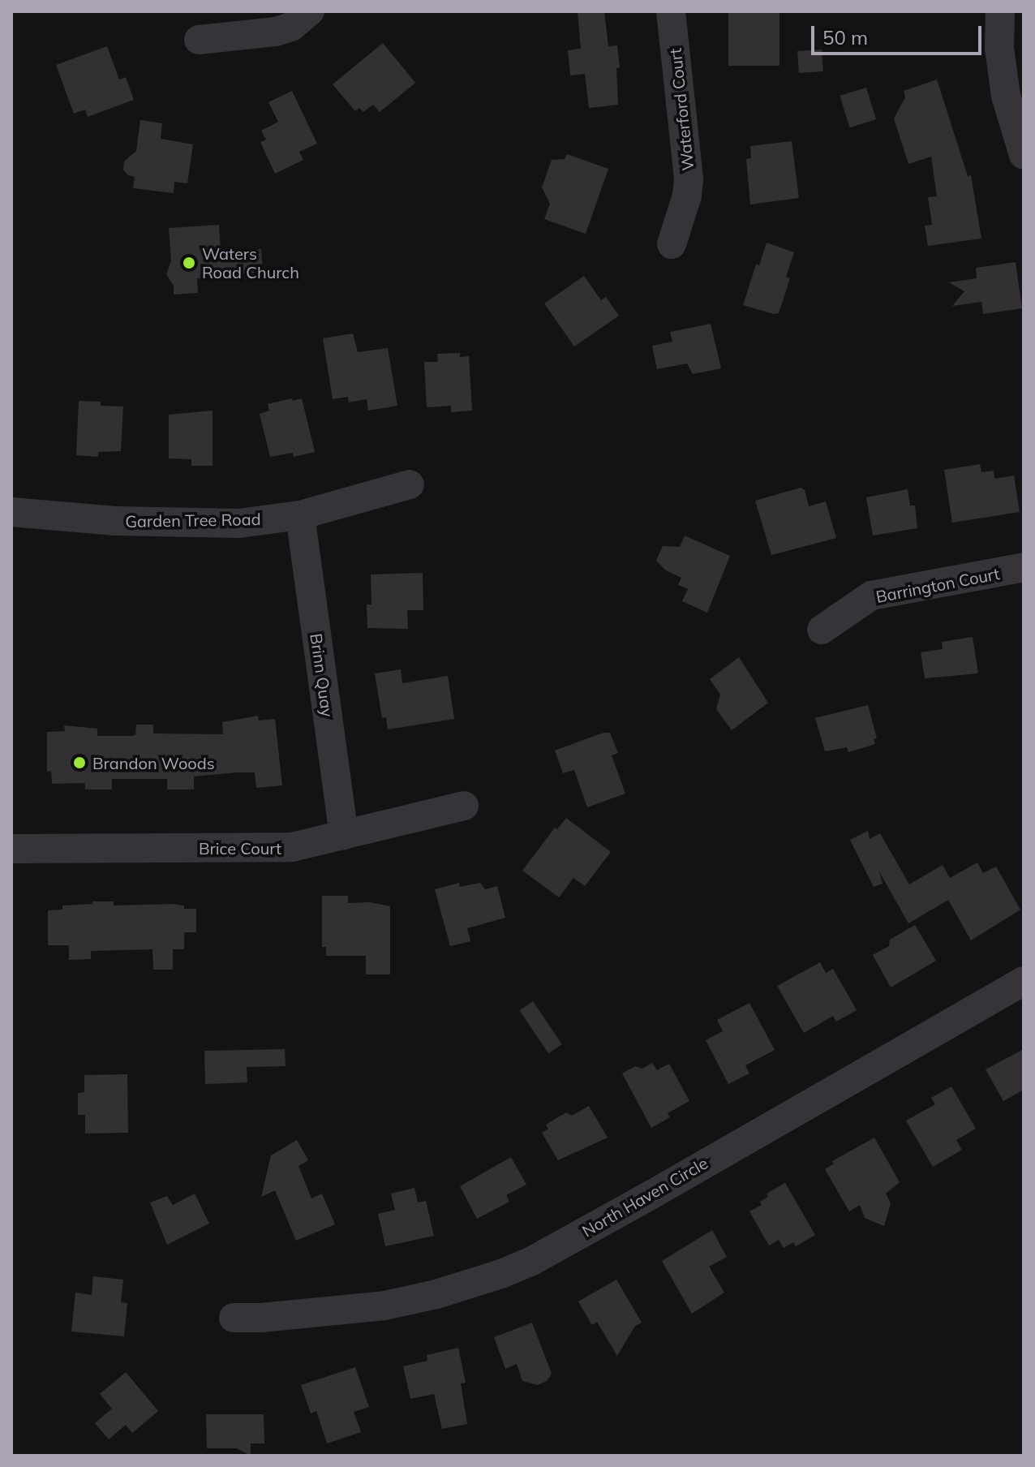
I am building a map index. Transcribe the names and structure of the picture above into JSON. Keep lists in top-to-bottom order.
{
  "streets": {
    "street": [
      "Waterford Court",
      "Garden Tree Road",
      "Barrington Court",
      "Brinn Quay",
      "Brice Court",
      "North Haven Circle"
    ]
  },
  "crossings": [
    ["Garden Tree Road", "Brinn Quay"],
    ["Brinn Quay", "Brice Court"]
  ],
  "places": ["Waters Road Church", "Brandon Woods"],
  "scale_bar": "50 m"
}
